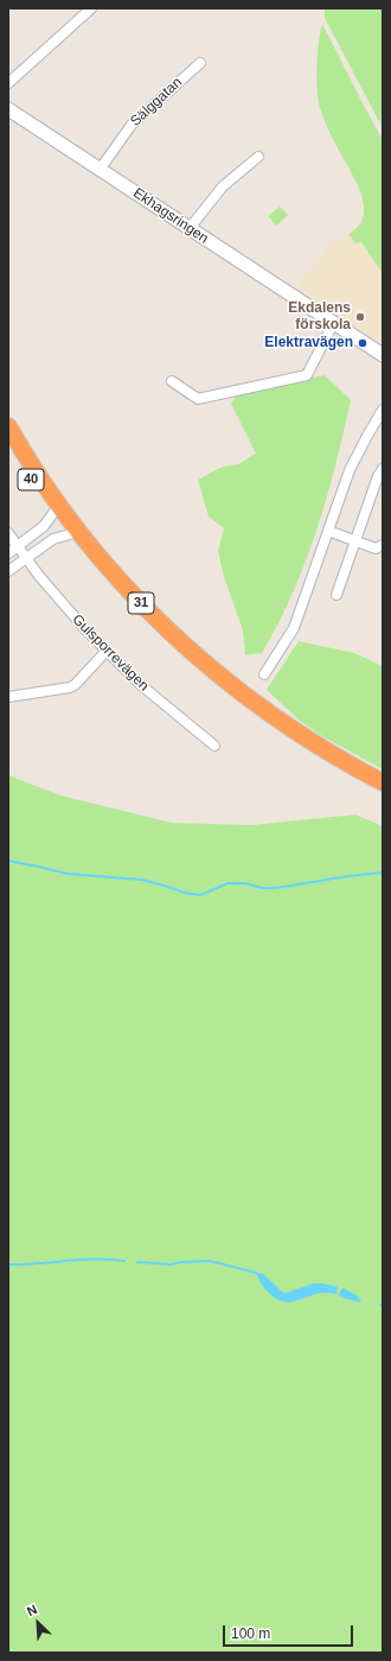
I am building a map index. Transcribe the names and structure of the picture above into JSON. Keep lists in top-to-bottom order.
{
  "streets": {
    "highway": ["40", "31"],
    "street": ["Sälggatan", "Ekhagsringen", "Gulsporrevägen"]
  },
  "crossings": [
    ["Sälggatan", "Ekhagsringen"],
    ["40", "31"]
  ],
  "places": ["Ekdalens förskola", "Elektravägen"],
  "scale_bar": "100 m",
  "north": "top left"
}
